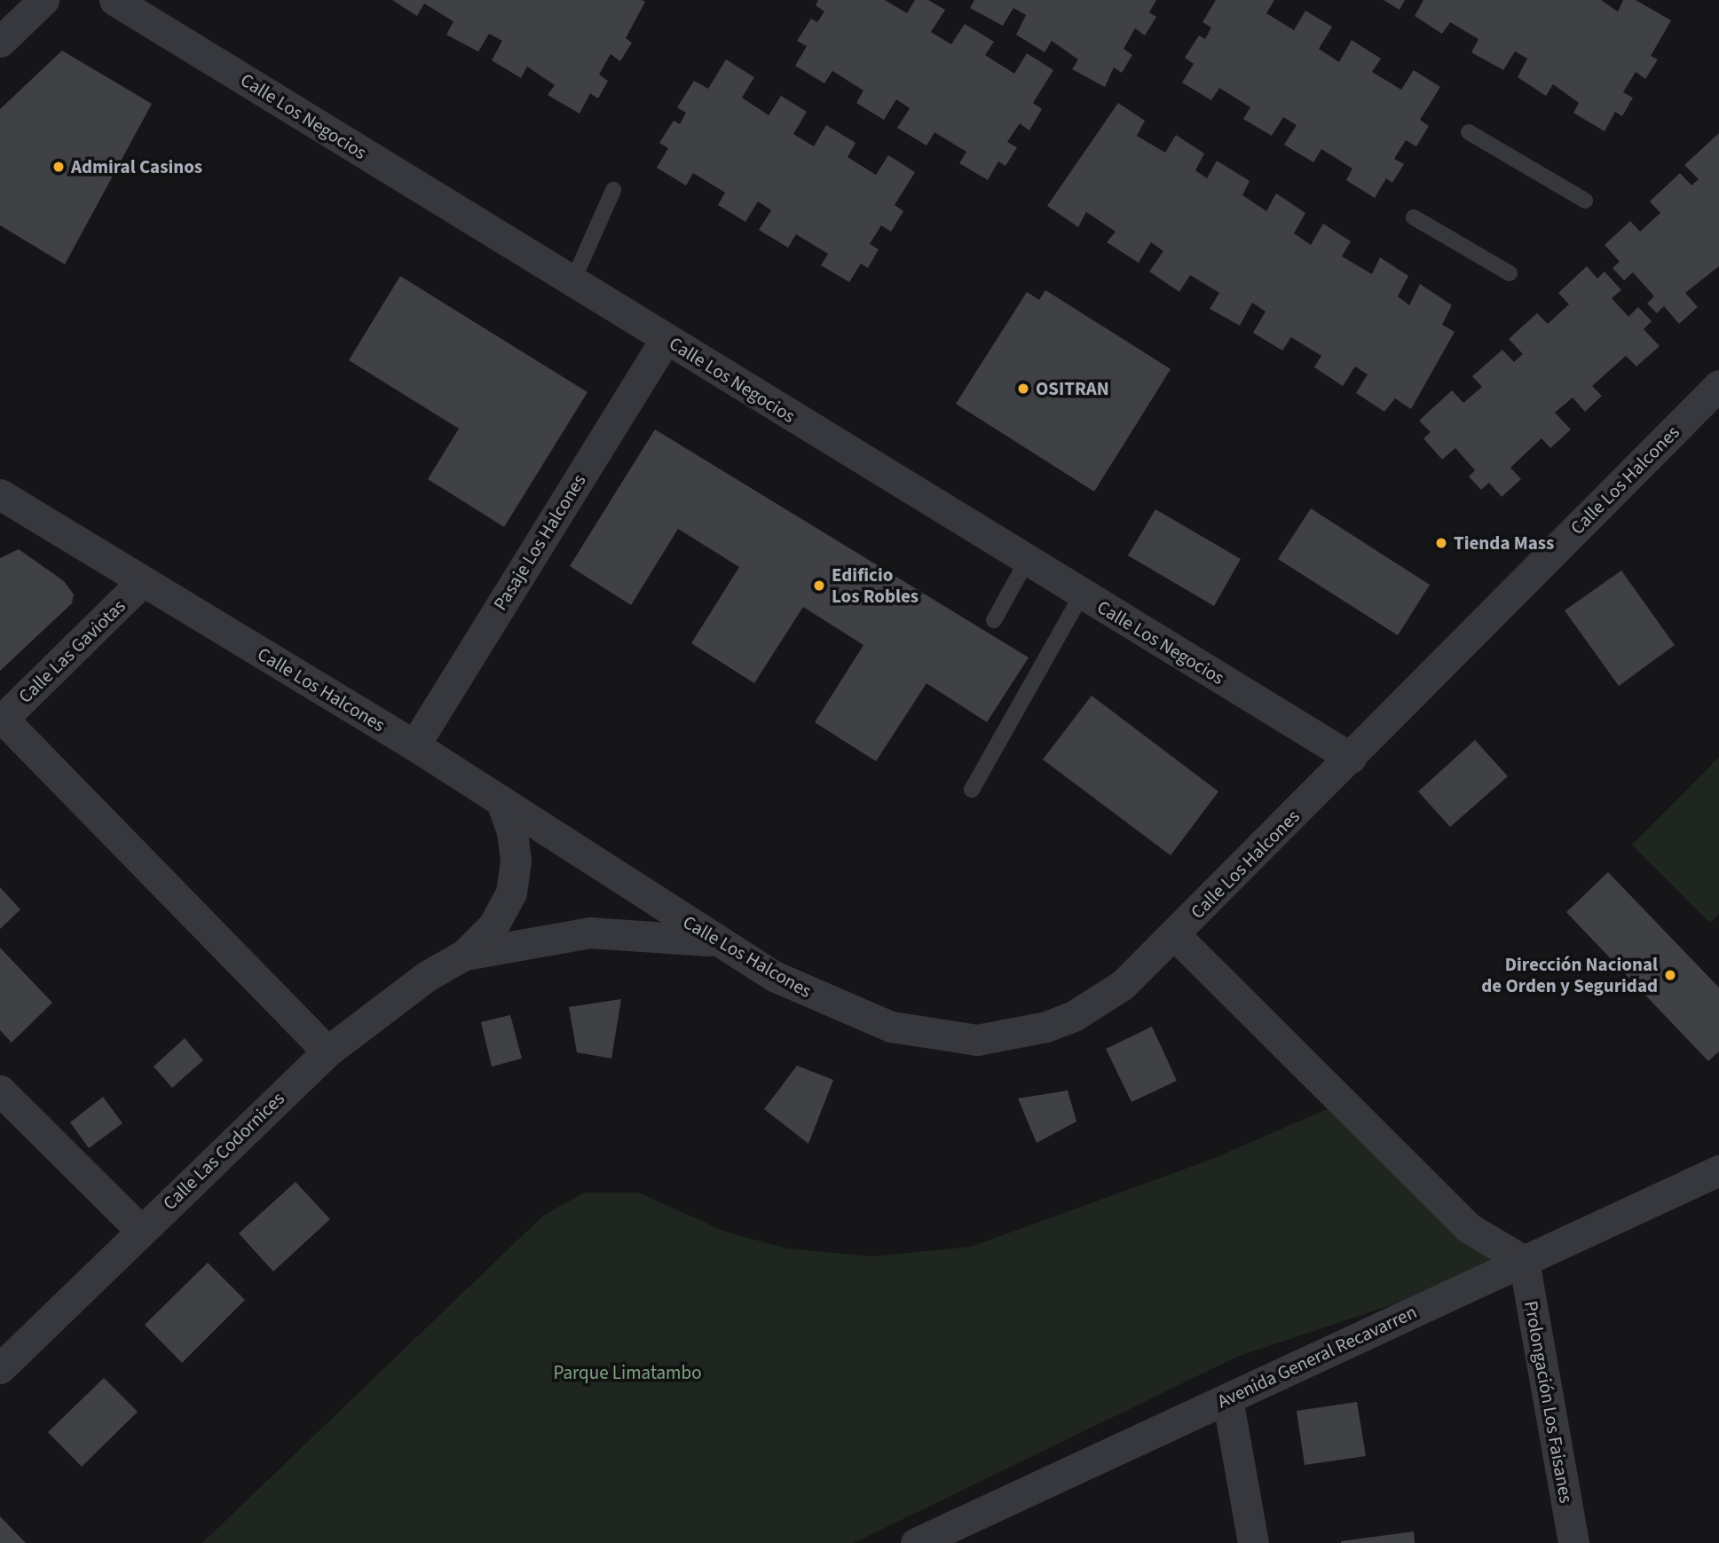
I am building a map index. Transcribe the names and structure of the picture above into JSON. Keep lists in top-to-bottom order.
{
  "streets": {
    "street": [
      "Calle Los Negocios",
      "Calle Los Halcones",
      "Pasaje Los Halcones",
      "Calle Las Gaviotas",
      "Calle Las Codornices",
      "Avenida General Recavarren",
      "Prolongación Los Faisanes"
    ]
  },
  "crossings": [
    ["Calle Los Negocios", "Calle Los Halcones"],
    ["Calle Los Negocios", "Pasaje Los Halcones"],
    ["Calle Los Halcones", "Pasaje Los Halcones"],
    ["Calle Los Halcones", "Calle Las Gaviotas"],
    ["Calle Los Halcones", "Calle Las Codornices"],
    ["Avenida General Recavarren", "Prolongación Los Faisanes"]
  ],
  "parks": ["Parque Limatambo"],
  "places": [
    "Admiral Casinos",
    "OSITRAN",
    "Tienda Mass",
    "Edificio Los Robles",
    "Dirección Nacional de Orden y Seguridad"
  ]
}
